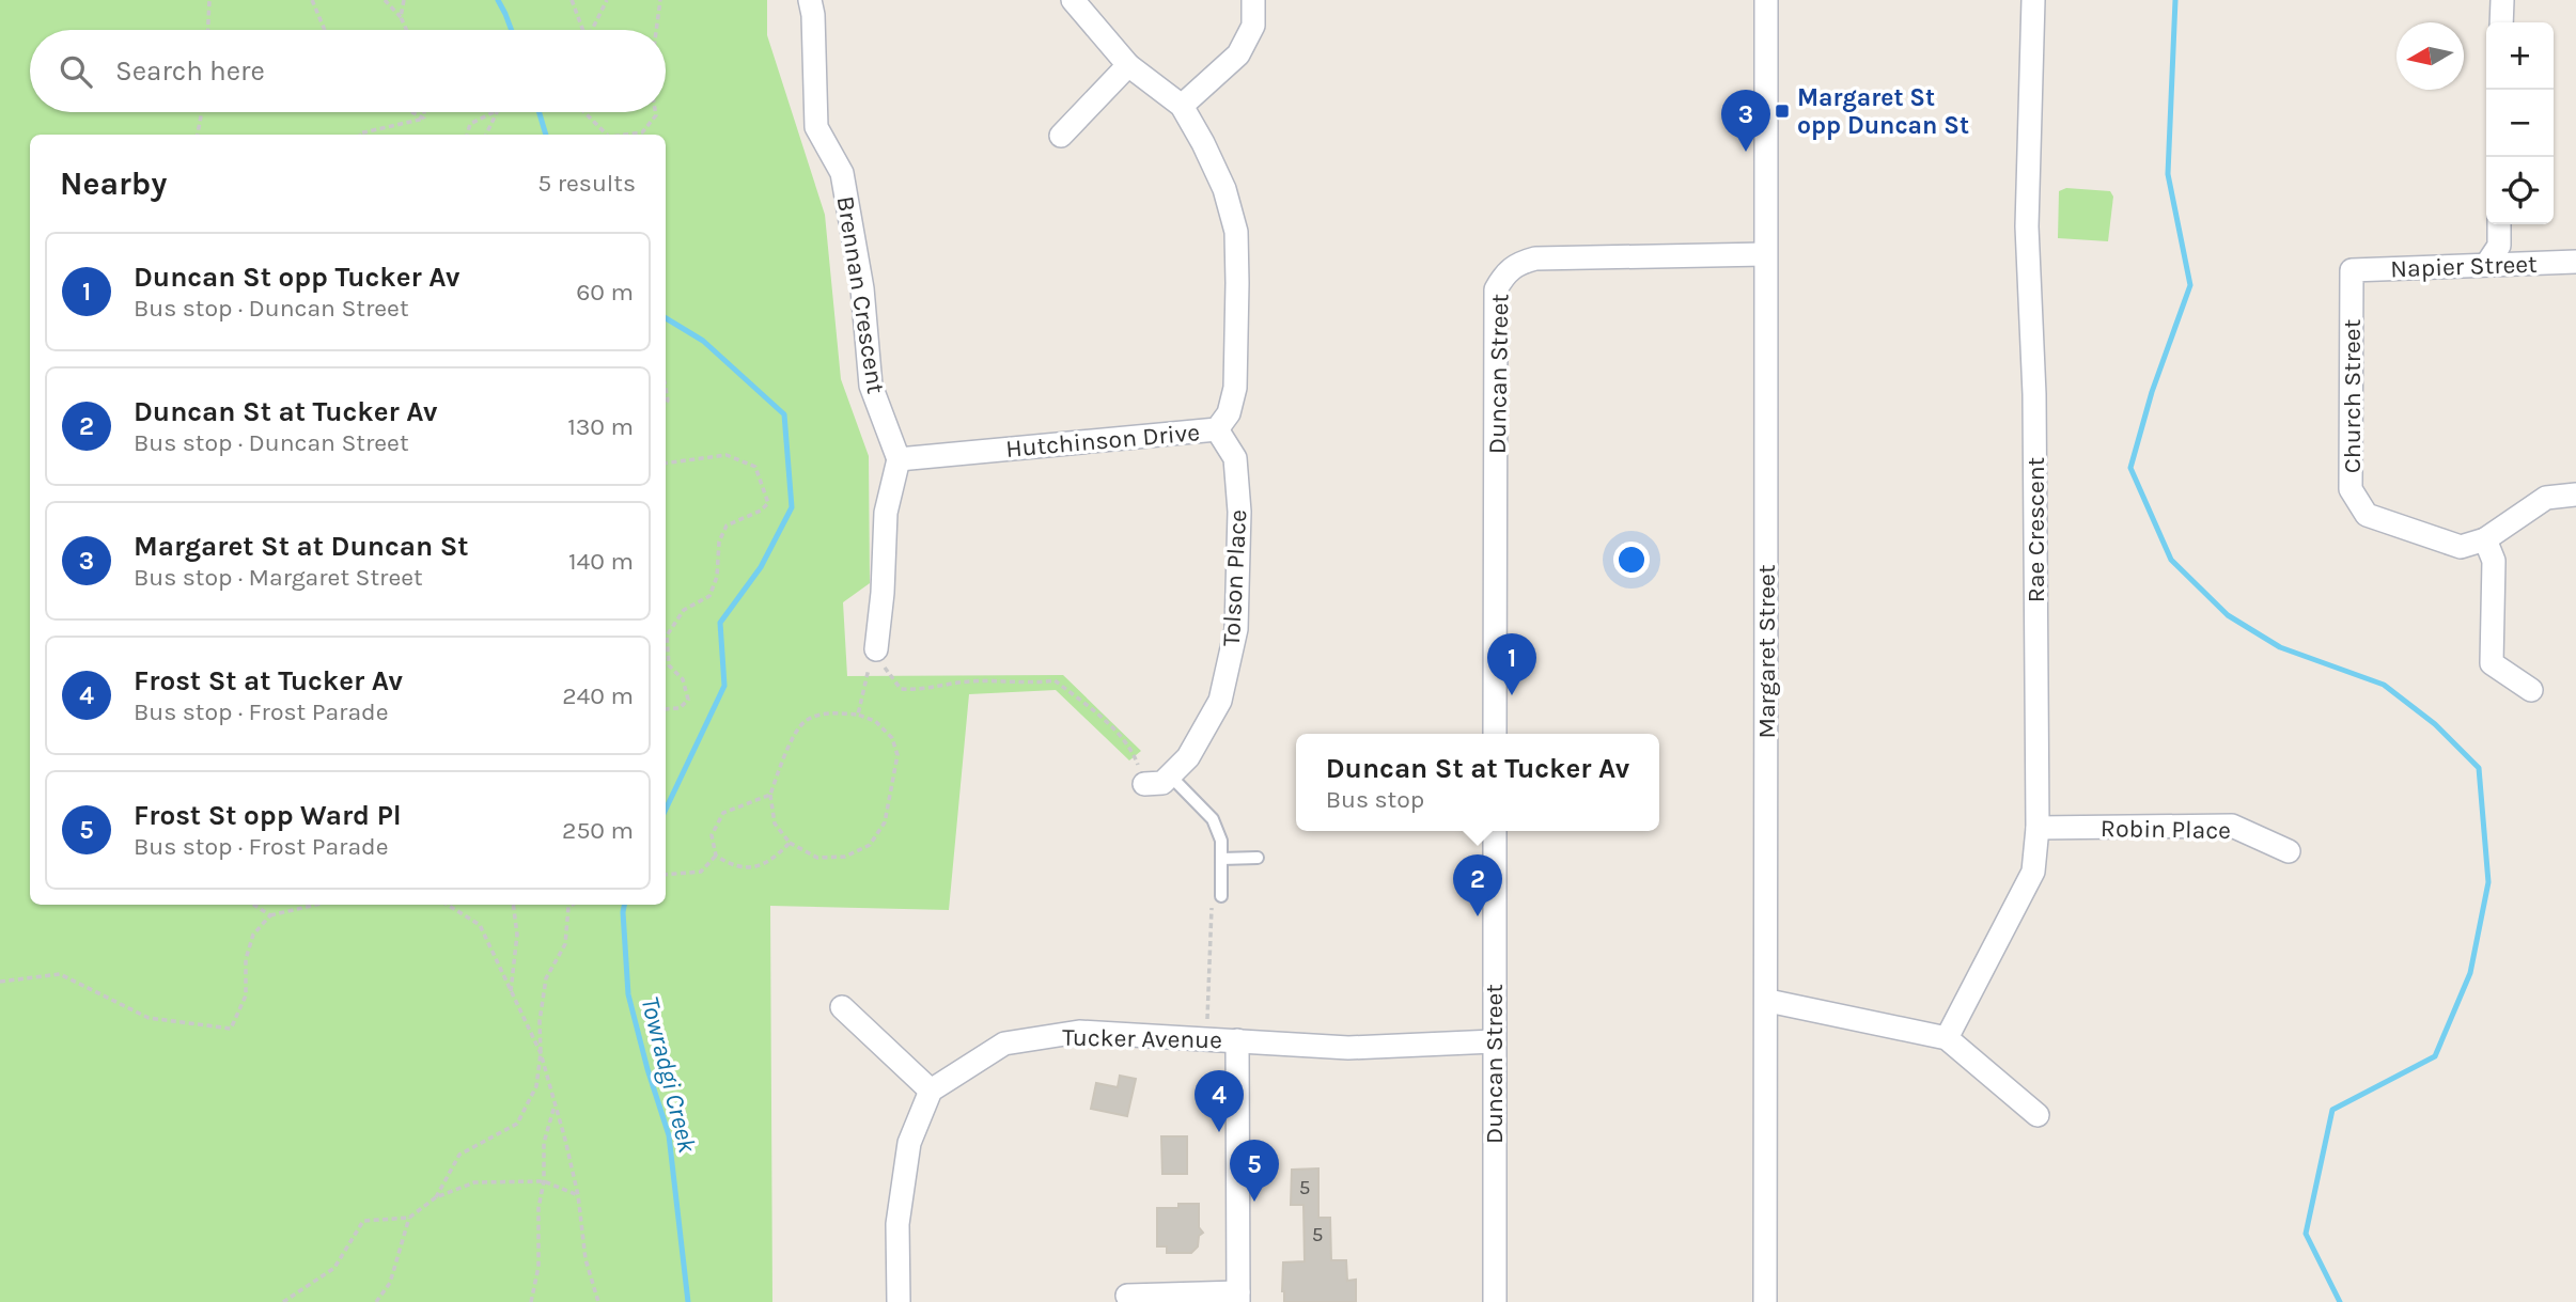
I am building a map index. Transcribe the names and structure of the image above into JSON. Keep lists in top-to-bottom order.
{
  "streets": {
    "street": [
      "Napier Street",
      "Brennan Crescent",
      "Duncan Street",
      "Church Street",
      "Hutchinson Drive",
      "Rae Crescent",
      "Tolson Place",
      "Margaret Street",
      "Robin Place",
      "Tucker Avenue"
    ]
  },
  "crossings": [
    ["Napier Street", "Church Street"],
    ["Brennan Crescent", "Hutchinson Drive"],
    ["Duncan Street", "Margaret Street"],
    ["Duncan Street", "Tucker Avenue"],
    ["Hutchinson Drive", "Tolson Place"],
    ["Rae Crescent", "Robin Place"]
  ],
  "water": ["Towradgi Creek"],
  "places": {
    "transit": ["Margaret St opp Duncan St"]
  },
  "house_numbers": ["5", "5"],
  "north": "left",
  "page": {
    "map_buttons": ["+", "−"],
    "search": "Search here",
    "pins": [
      "3",
      "1",
      "2",
      "4",
      "5"
    ],
    "heading": ["Nearby", "5 results"],
    "list": [
      {
        "mark": "1",
        "name": "Duncan St opp Tucker Av",
        "note": "Bus stop · Duncan Street",
        "value": "60 m"
      },
      {
        "mark": "2",
        "name": "Duncan St at Tucker Av",
        "note": "Bus stop · Duncan Street",
        "value": "130 m"
      },
      {
        "mark": "3",
        "name": "Margaret St at Duncan St",
        "note": "Bus stop · Margaret Street",
        "value": "140 m"
      },
      {
        "mark": "4",
        "name": "Frost St at Tucker Av",
        "note": "Bus stop · Frost Parade",
        "value": "240 m"
      },
      {
        "mark": "5",
        "name": "Frost St opp Ward Pl",
        "note": "Bus stop · Frost Parade",
        "value": "250 m"
      }
    ],
    "popup": ["Duncan St at Tucker Av", "Bus stop"]
  }
}
